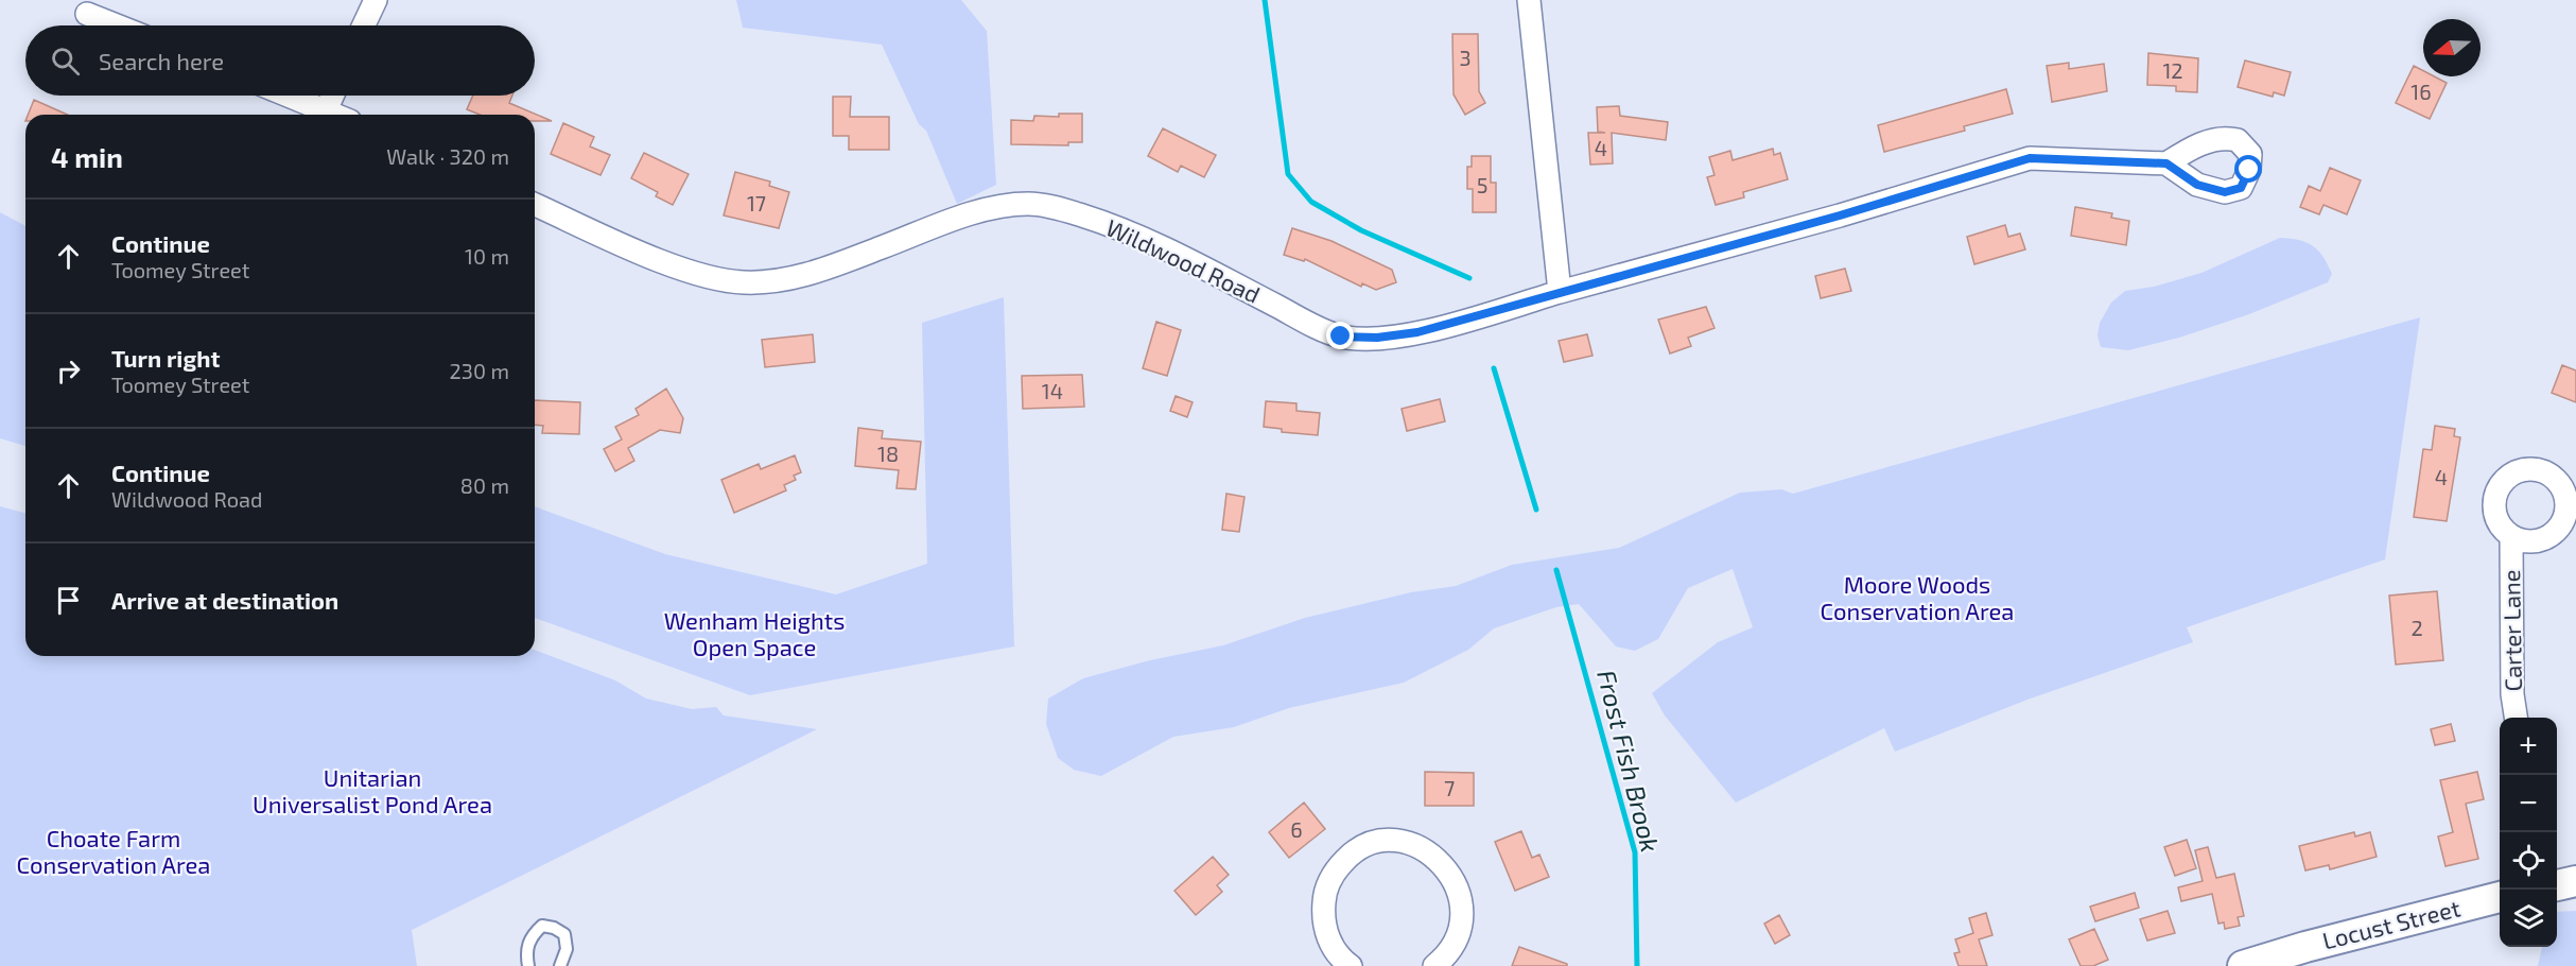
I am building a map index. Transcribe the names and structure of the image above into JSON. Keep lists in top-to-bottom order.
{
  "streets": {
    "main road": ["Locust Street"],
    "street": ["Wildwood Road", "Carter Lane"]
  },
  "water": ["Frost Fish Brook"],
  "parks": [
    "Moore Woods Conservation Area",
    "Wenham Heights Open Space",
    "Unitarian Universalist Pond Area",
    "Choate Farm Conservation Area"
  ],
  "house_numbers": [
    "3",
    "12",
    "16",
    "4",
    "5",
    "17",
    "14",
    "18",
    "4",
    "2",
    "7",
    "6"
  ],
  "north": "left",
  "page": {
    "search": "Search here",
    "heading": ["4 min", "Walk · 320 m"],
    "list": [
      ["Continue", "Toomey Street", "10 m"],
      ["Turn right", "Toomey Street", "230 m"],
      ["Continue", "Wildwood Road", "80 m"],
      "Arrive at destination"
    ],
    "map_buttons": ["+", "−"]
  }
}
